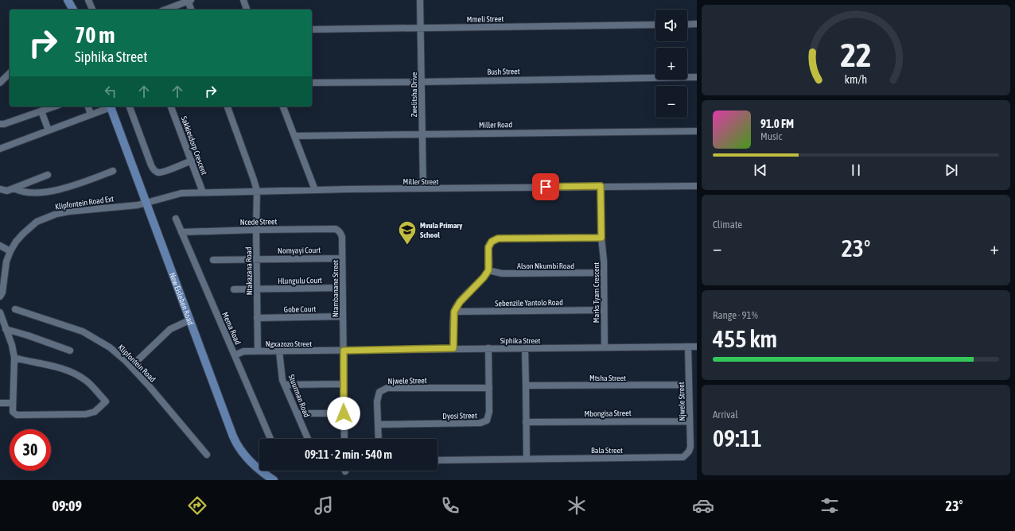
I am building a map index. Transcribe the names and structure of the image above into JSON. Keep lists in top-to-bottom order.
{
  "streets": {
    "main road": ["New Eisleben Road"],
    "street": [
      "Mmeli Street",
      "Bush Street",
      "Zwelitsha Drive",
      "Miller Road",
      "Sakkiesdorp Crescent",
      "Miller Street",
      "Klipfontein Road Ext",
      "Ncede Street",
      "Nomyayi Court",
      "Alson Nkumbi Road",
      "Ntakazana Road",
      "Hlungulu Court",
      "Ntambanane Street",
      "Marks Tyam Crescent",
      "Sebenzile Yantolo Road",
      "Gobe Court",
      "Mema Road",
      "Siphika Street",
      "Ngxazozo Street",
      "Klipfontein Road",
      "Mtsha Street",
      "Njwele Street",
      "Stuurman Road",
      "Mbongisa Street",
      "Dyosi Street",
      "Bala Street"
    ]
  },
  "crossings": [
    ["Mmeli Street", "Zwelitsha Drive"],
    ["Bush Street", "Zwelitsha Drive"],
    ["Zwelitsha Drive", "Miller Road"],
    ["Zwelitsha Drive", "Miller Street"],
    ["Sakkiesdorp Crescent", "Miller Street"],
    ["Miller Street", "Klipfontein Road Ext"],
    ["Miller Street", "Ntakazana Road"],
    ["Miller Street", "Marks Tyam Crescent"],
    ["Miller Street", "New Eisleben Road"],
    ["Klipfontein Road Ext", "New Eisleben Road"],
    ["Ncede Street", "Ntakazana Road"],
    ["Ncede Street", "Ntambanane Street"],
    ["Ncede Street", "Mema Road"],
    ["Nomyayi Court", "Ntakazana Road"],
    ["Nomyayi Court", "Ntambanane Street"],
    ["Alson Nkumbi Road", "Marks Tyam Crescent"],
    ["Ntakazana Road", "Hlungulu Court"],
    ["Ntakazana Road", "Gobe Court"],
    ["Ntakazana Road", "Ngxazozo Street"],
    ["Hlungulu Court", "Ntambanane Street"],
    ["Ntambanane Street", "Gobe Court"],
    ["Ntambanane Street", "Siphika Street"],
    ["Ntambanane Street", "Ngxazozo Street"],
    ["Marks Tyam Crescent", "Sebenzile Yantolo Road"],
    ["Marks Tyam Crescent", "Siphika Street"],
    ["Mema Road", "Ngxazozo Street"],
    ["Siphika Street", "Ngxazozo Street"],
    ["Siphika Street", "Njwele Street"],
    ["Siphika Street", "Dyosi Street"],
    ["Ngxazozo Street", "Stuurman Road"],
    ["Mtsha Street", "Njwele Street"],
    ["Njwele Street", "Mbongisa Street"],
    ["Njwele Street", "Dyosi Street"],
    ["Njwele Street", "Bala Street"]
  ],
  "places": {
    "school or university": ["Mvula Primary School"]
  },
  "page": {
    "map_buttons": ["+", "−"],
    "turn": ["70 m", "Siphika Street"],
    "song": ["91.0 FM", "Music"],
    "tile": [
      "Climate",
      ["Range · 91%", "455 km"],
      ["Arrival", "09:11"]
    ],
    "heat": ["−", "23°", "+"],
    "limit": "30",
    "trip": "09:11 · 2 min · 540 m",
    "tabs": ["09:09", "23°"],
    "gauge": ["22", "km/h"]
  }
}
